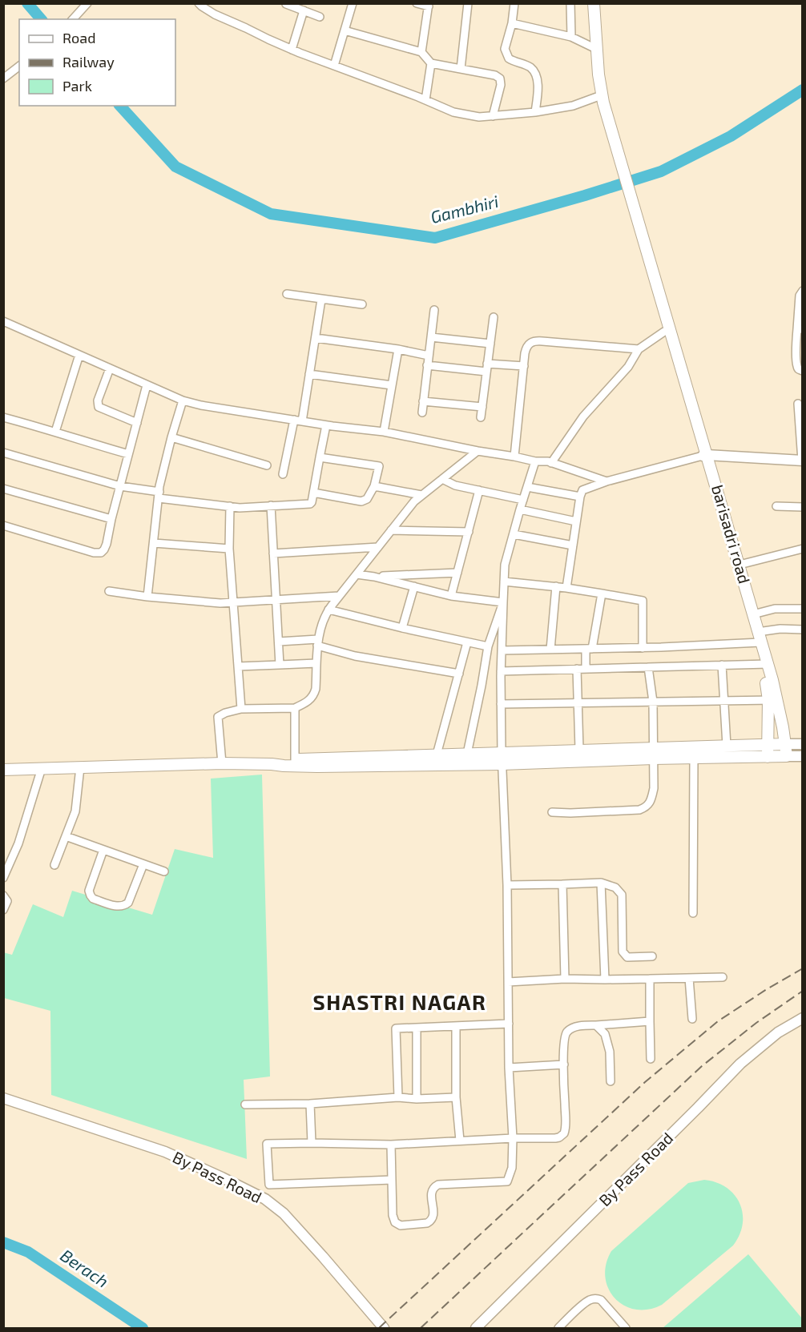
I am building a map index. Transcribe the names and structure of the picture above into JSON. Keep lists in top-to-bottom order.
{
  "streets": {
    "main road": ["barisadri road"],
    "street": ["By Pass Road"]
  },
  "districts": ["SHASTRI NAGAR"],
  "water": ["Gambhiri", "Berach"],
  "legend": ["Road", "Railway", "Park"]
}
